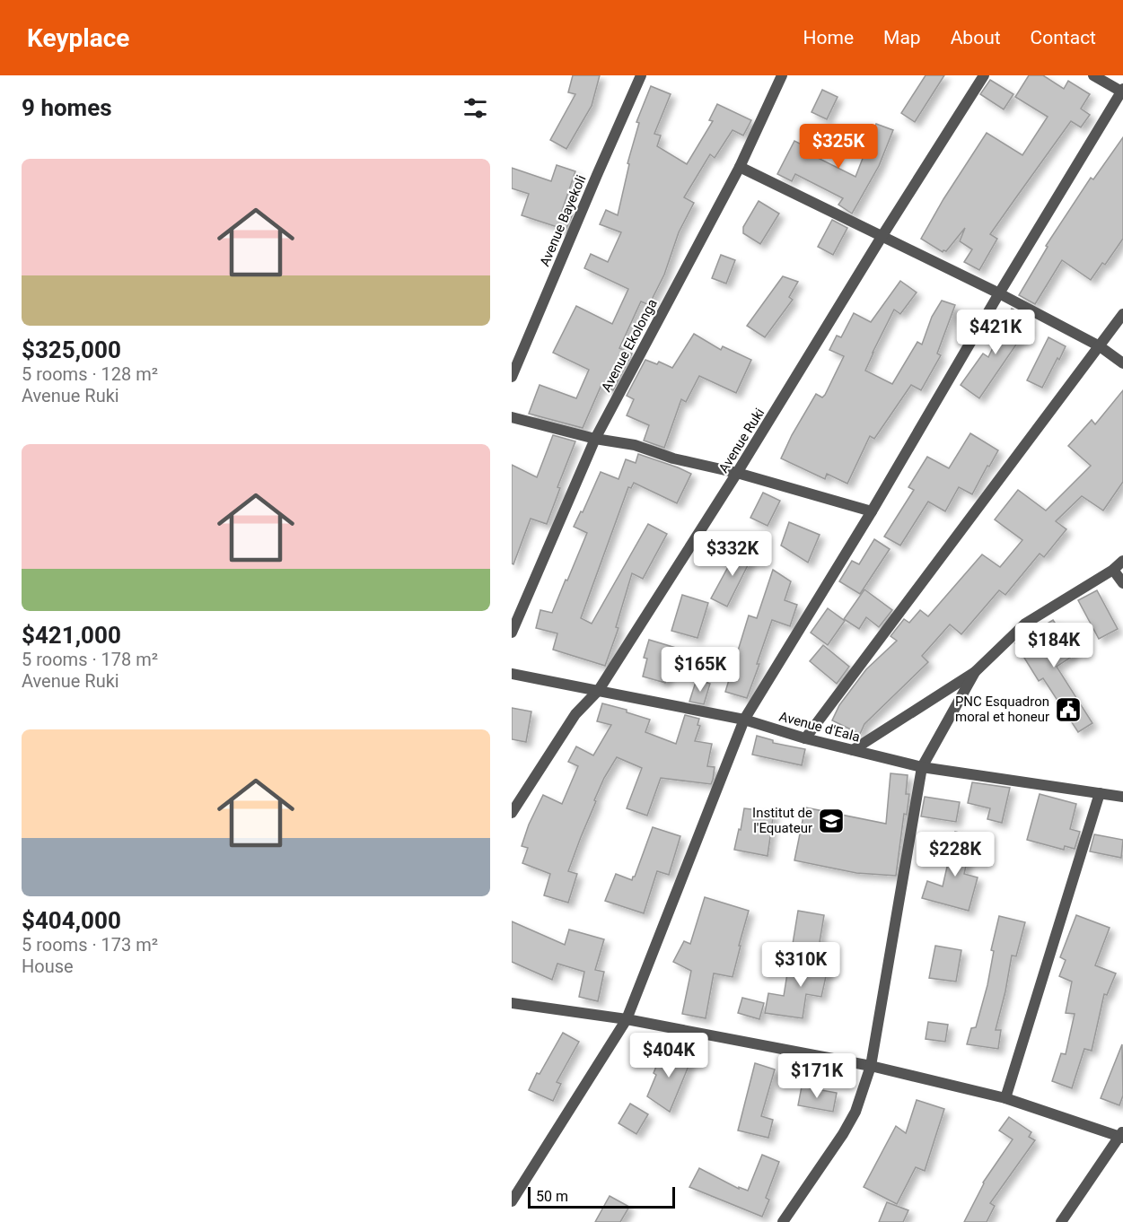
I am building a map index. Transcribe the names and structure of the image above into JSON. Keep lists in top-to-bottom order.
{
  "streets": {
    "street": [
      "Avenue Bayekoli",
      "Avenue Ekolonga",
      "Avenue Ruki",
      "Avenue d'Eala"
    ]
  },
  "crossings": [
    ["Avenue Ruki", "Avenue d'Eala"]
  ],
  "places": {
    "public building": ["PNC Esquadron moral et honeur"],
    "school or university": ["Institut de l'Equateur"]
  },
  "scale_bar": "50 m",
  "page": {
    "header": "Keyplace",
    "nav": [
      "Home",
      "Map",
      "About",
      "Contact"
    ],
    "heading": "9 homes",
    "price": [
      "$325K",
      "$421K",
      "$332K",
      "$184K",
      "$165K",
      "$228K",
      "$310K",
      "$404K",
      "$171K"
    ],
    "list": [
      {
        "name": "$325,000",
        "note": "5 rooms · 128 m² · Avenue Ruki"
      },
      {
        "name": "$421,000",
        "note": "5 rooms · 178 m² · Avenue Ruki"
      },
      {
        "name": "$404,000",
        "note": "5 rooms · 173 m² · House"
      }
    ],
    "scale": "50 m"
  }
}
